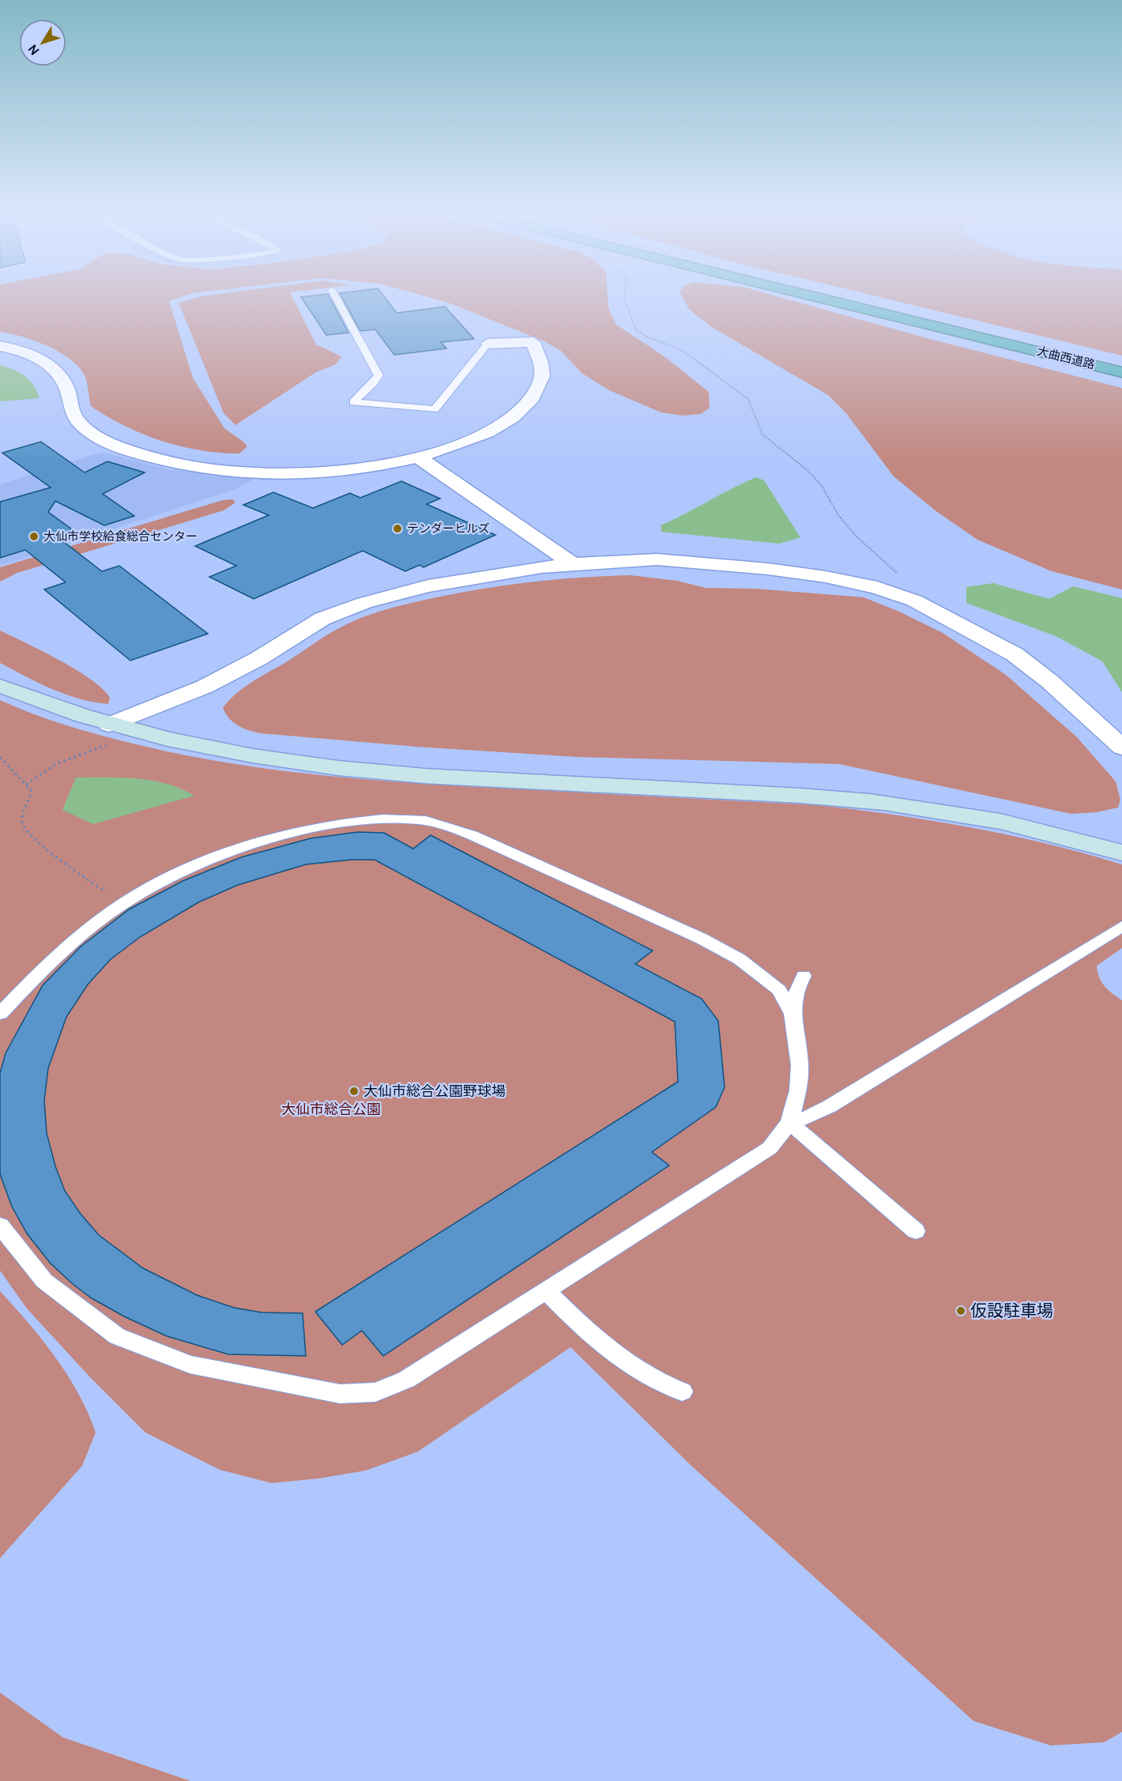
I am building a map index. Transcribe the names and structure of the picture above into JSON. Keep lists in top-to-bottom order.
{
  "streets": {
    "highway": ["大曲西道路"]
  },
  "parks": ["大仙市総合公園"],
  "places": [
    "テンダーヒルズ",
    "大仙市学校給食総合センター",
    "大仙市総合公園野球場",
    "仮設駐車場"
  ],
  "north": "bottom left"
}
